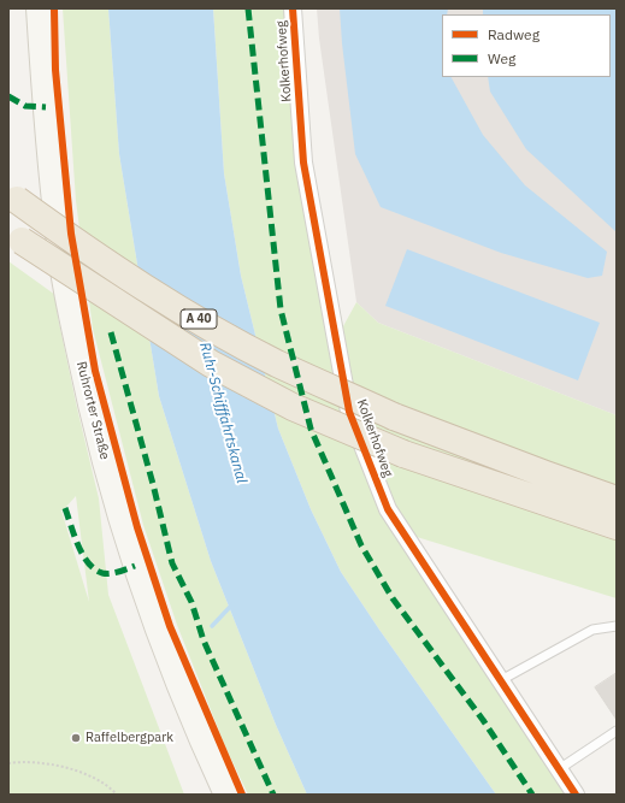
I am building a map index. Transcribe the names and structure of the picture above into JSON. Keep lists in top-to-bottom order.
{
  "streets": {
    "highway": ["A 40"],
    "main road": ["Ruhrorter Straße"],
    "street": ["Kolkerhofweg"]
  },
  "water": ["Ruhr-Schifffahrtskanal"],
  "places": ["Raffelbergpark"],
  "legend": ["Radweg", "Weg"]
}
